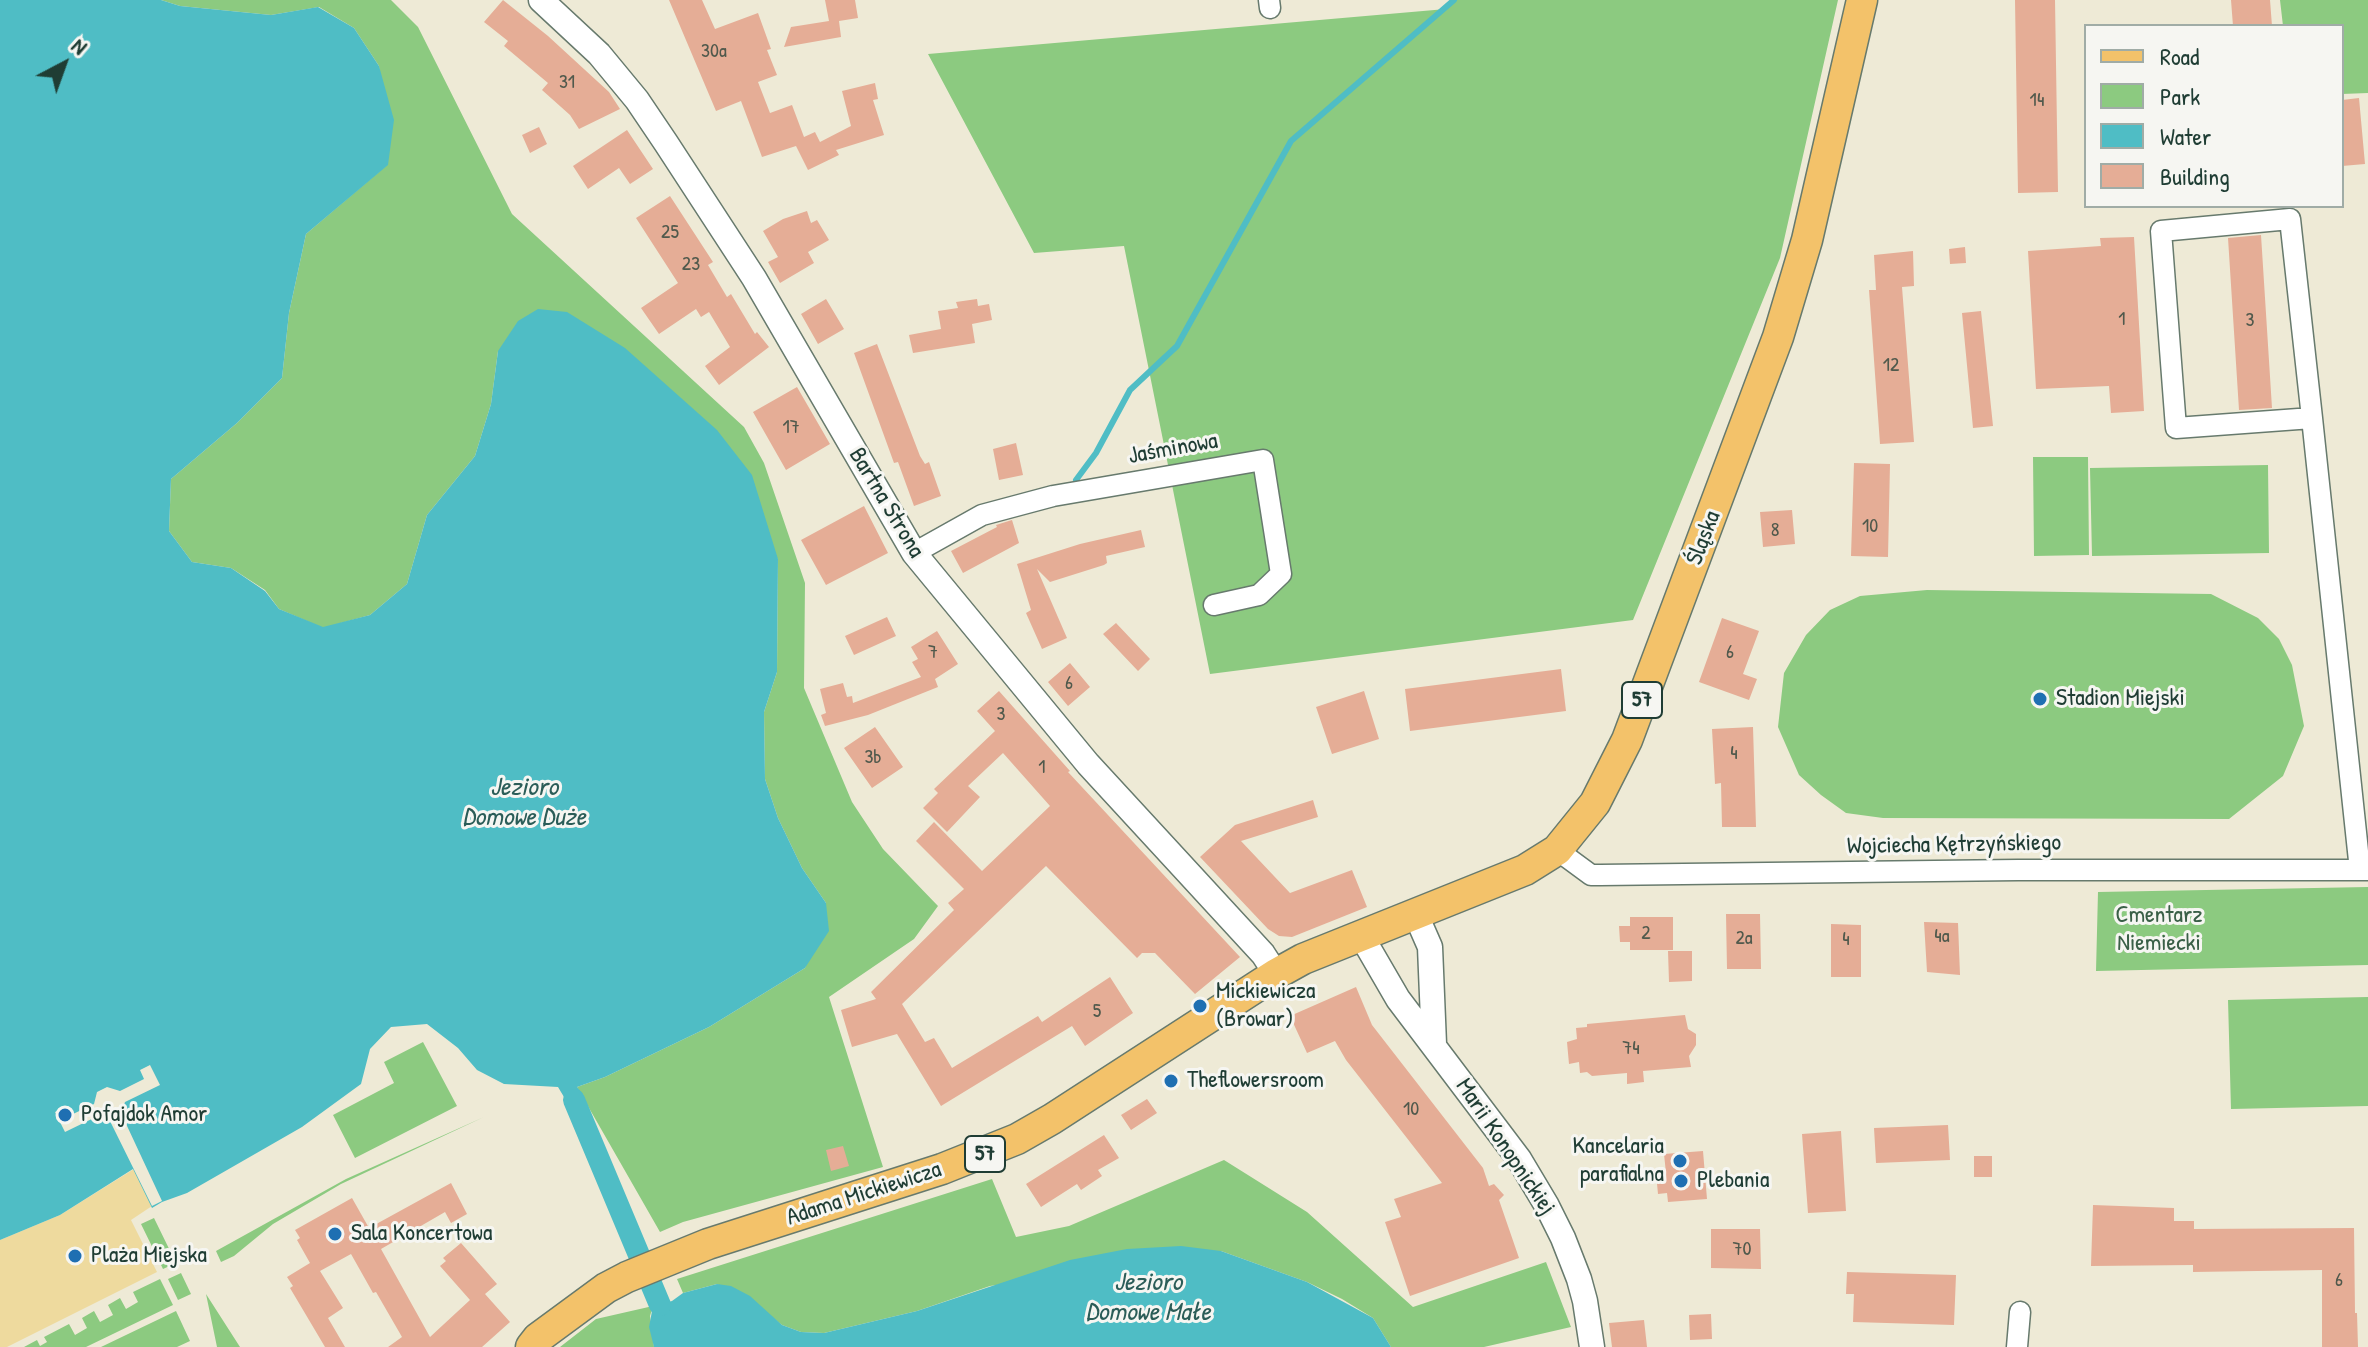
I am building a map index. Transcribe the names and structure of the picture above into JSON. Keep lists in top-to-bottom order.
{
  "streets": {
    "main road": ["Śląska", "57", "Adama Mickiewicza"],
    "street": [
      "Jaśminowa",
      "Bartna Strona",
      "Wojciecha Kętrzyńskiego",
      "Marii Konopnickiej"
    ]
  },
  "crossings": [
    ["Jaśminowa", "Bartna Strona"],
    ["Bartna Strona", "Adama Mickiewicza"],
    ["Śląska", "Wojciecha Kętrzyńskiego"],
    ["Śląska", "Marii Konopnickiej"],
    ["Śląska", "Adama Mickiewicza"],
    ["Marii Konopnickiej", "Adama Mickiewicza"]
  ],
  "water": ["Jezioro Domowe Duże", "Jezioro Domowe Małe"],
  "parks": ["Cmentarz Niemiecki"],
  "places": [
    "Stadion Miejski",
    "Mickiewicza (Browar)",
    "Theflowersroom",
    "Pofajdok Amor",
    "Kancelaria parafialna",
    "Plebania",
    "Sala Koncertowa",
    "Plaża Miejska"
  ],
  "house_numbers": [
    "30a",
    "31",
    "14",
    "25",
    "23",
    "1",
    "3",
    "12",
    "17",
    "10",
    "8",
    "7",
    "6",
    "6",
    "3",
    "4",
    "3b",
    "1",
    "2",
    "4a",
    "2a",
    "4",
    "5",
    "74",
    "10",
    "70",
    "6"
  ],
  "legend": [
    "Road",
    "Park",
    "Water",
    "Building"
  ],
  "north": "top right"
}
